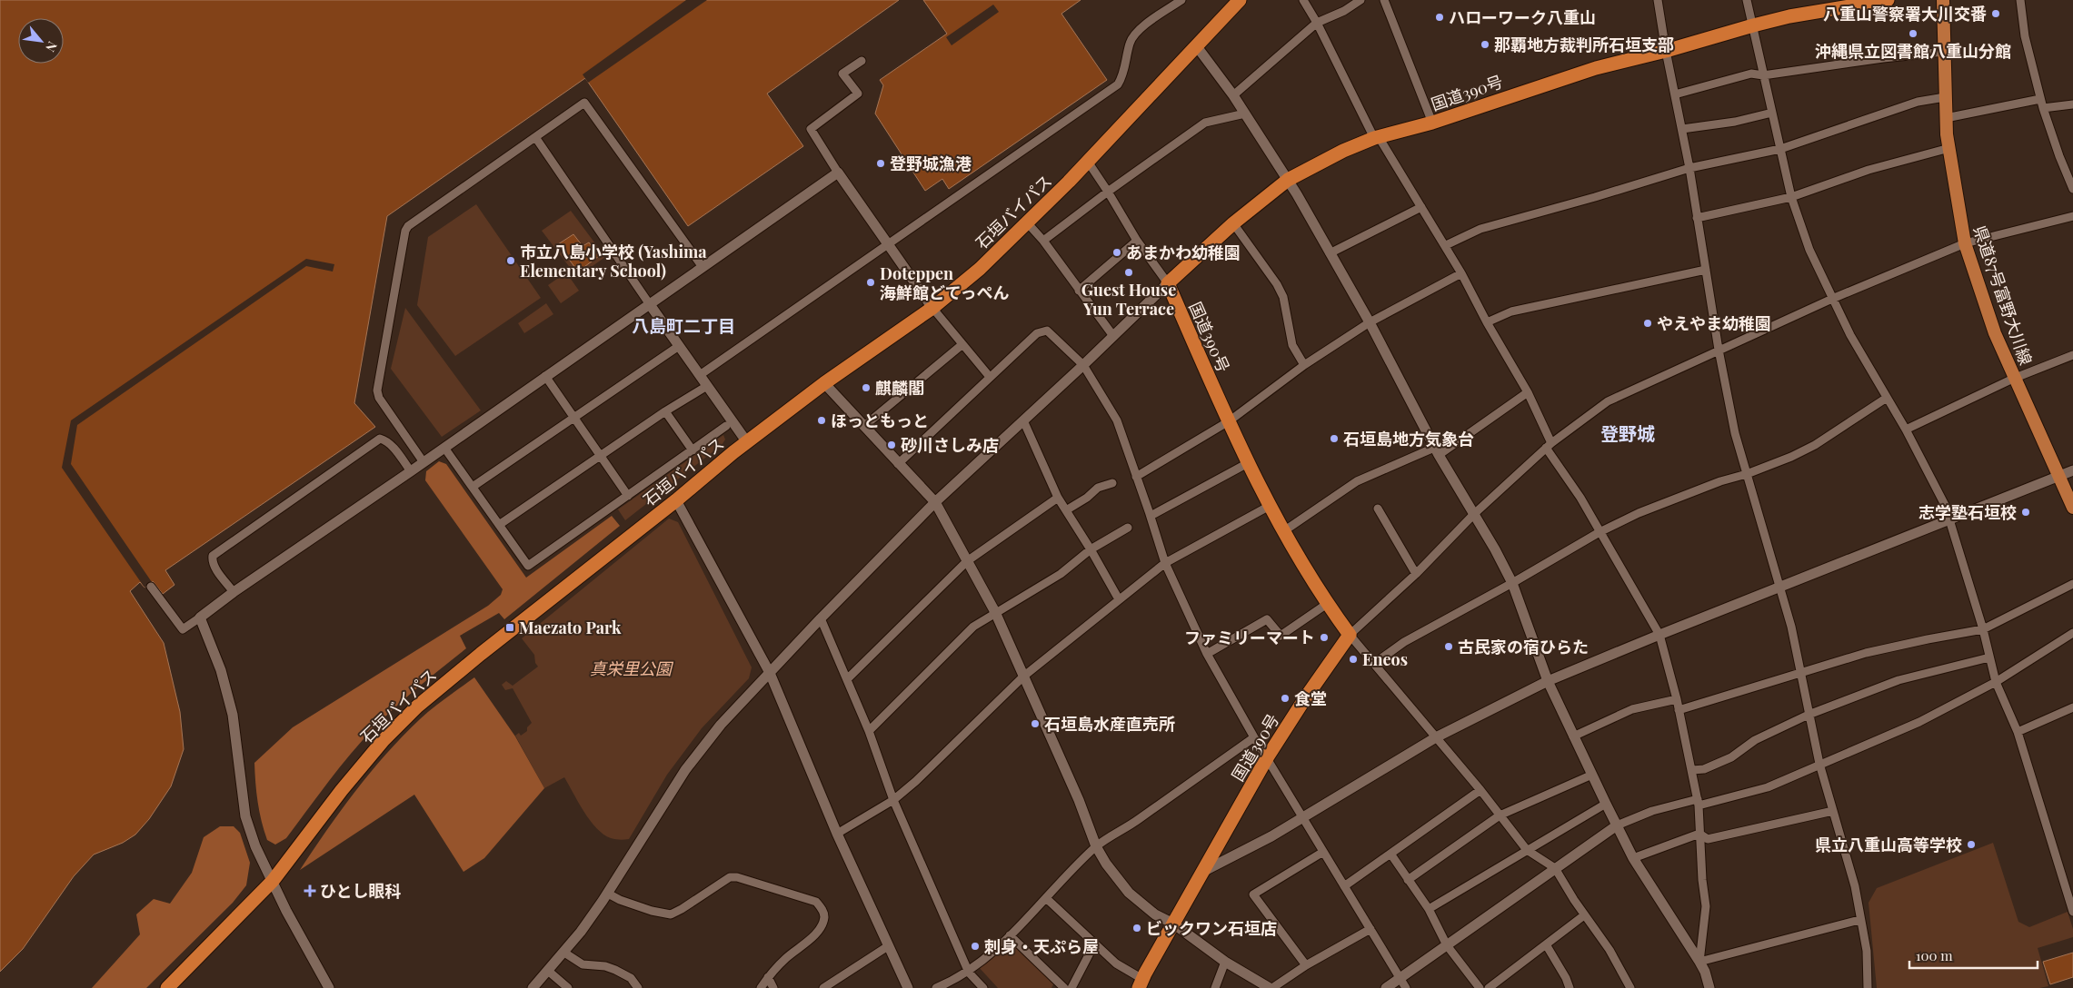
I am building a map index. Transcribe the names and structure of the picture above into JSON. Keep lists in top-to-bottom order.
{
  "streets": {
    "highway": ["国道390号", "石垣バイパス"],
    "main road": ["県道87号富野大川線"]
  },
  "districts": ["八島町二丁目", "登野城"],
  "parks": ["真栄里公園"],
  "places": {
    "other": [
      "八重山警察署大川交番",
      "ハローワーク八重山",
      "沖縄県立図書館八重山分館",
      "那覇地方裁判所石垣支部",
      "登野城漁港",
      "あまかわ幼稚園",
      "市立八島小学校 (Yashima Elementary School)",
      "Guest House Yun Terrace",
      "Doteppen 海鮮館どてっぺん",
      "やえやま幼稚園",
      "麒麟閣",
      "ほっともっと",
      "石垣島地方気象台",
      "砂川さしみ店",
      "志学塾石垣校",
      "ファミリーマート",
      "古民家の宿ひらた",
      "Eneos",
      "食堂",
      "石垣島水産直売所",
      "県立八重山高等学校",
      "ビックワン石垣店",
      "刺身・天ぷら屋"
    ],
    "transit": ["Maezato Park"],
    "health": ["ひとし眼科"]
  },
  "scale_bar": "100 m",
  "north": "bottom right"
}
